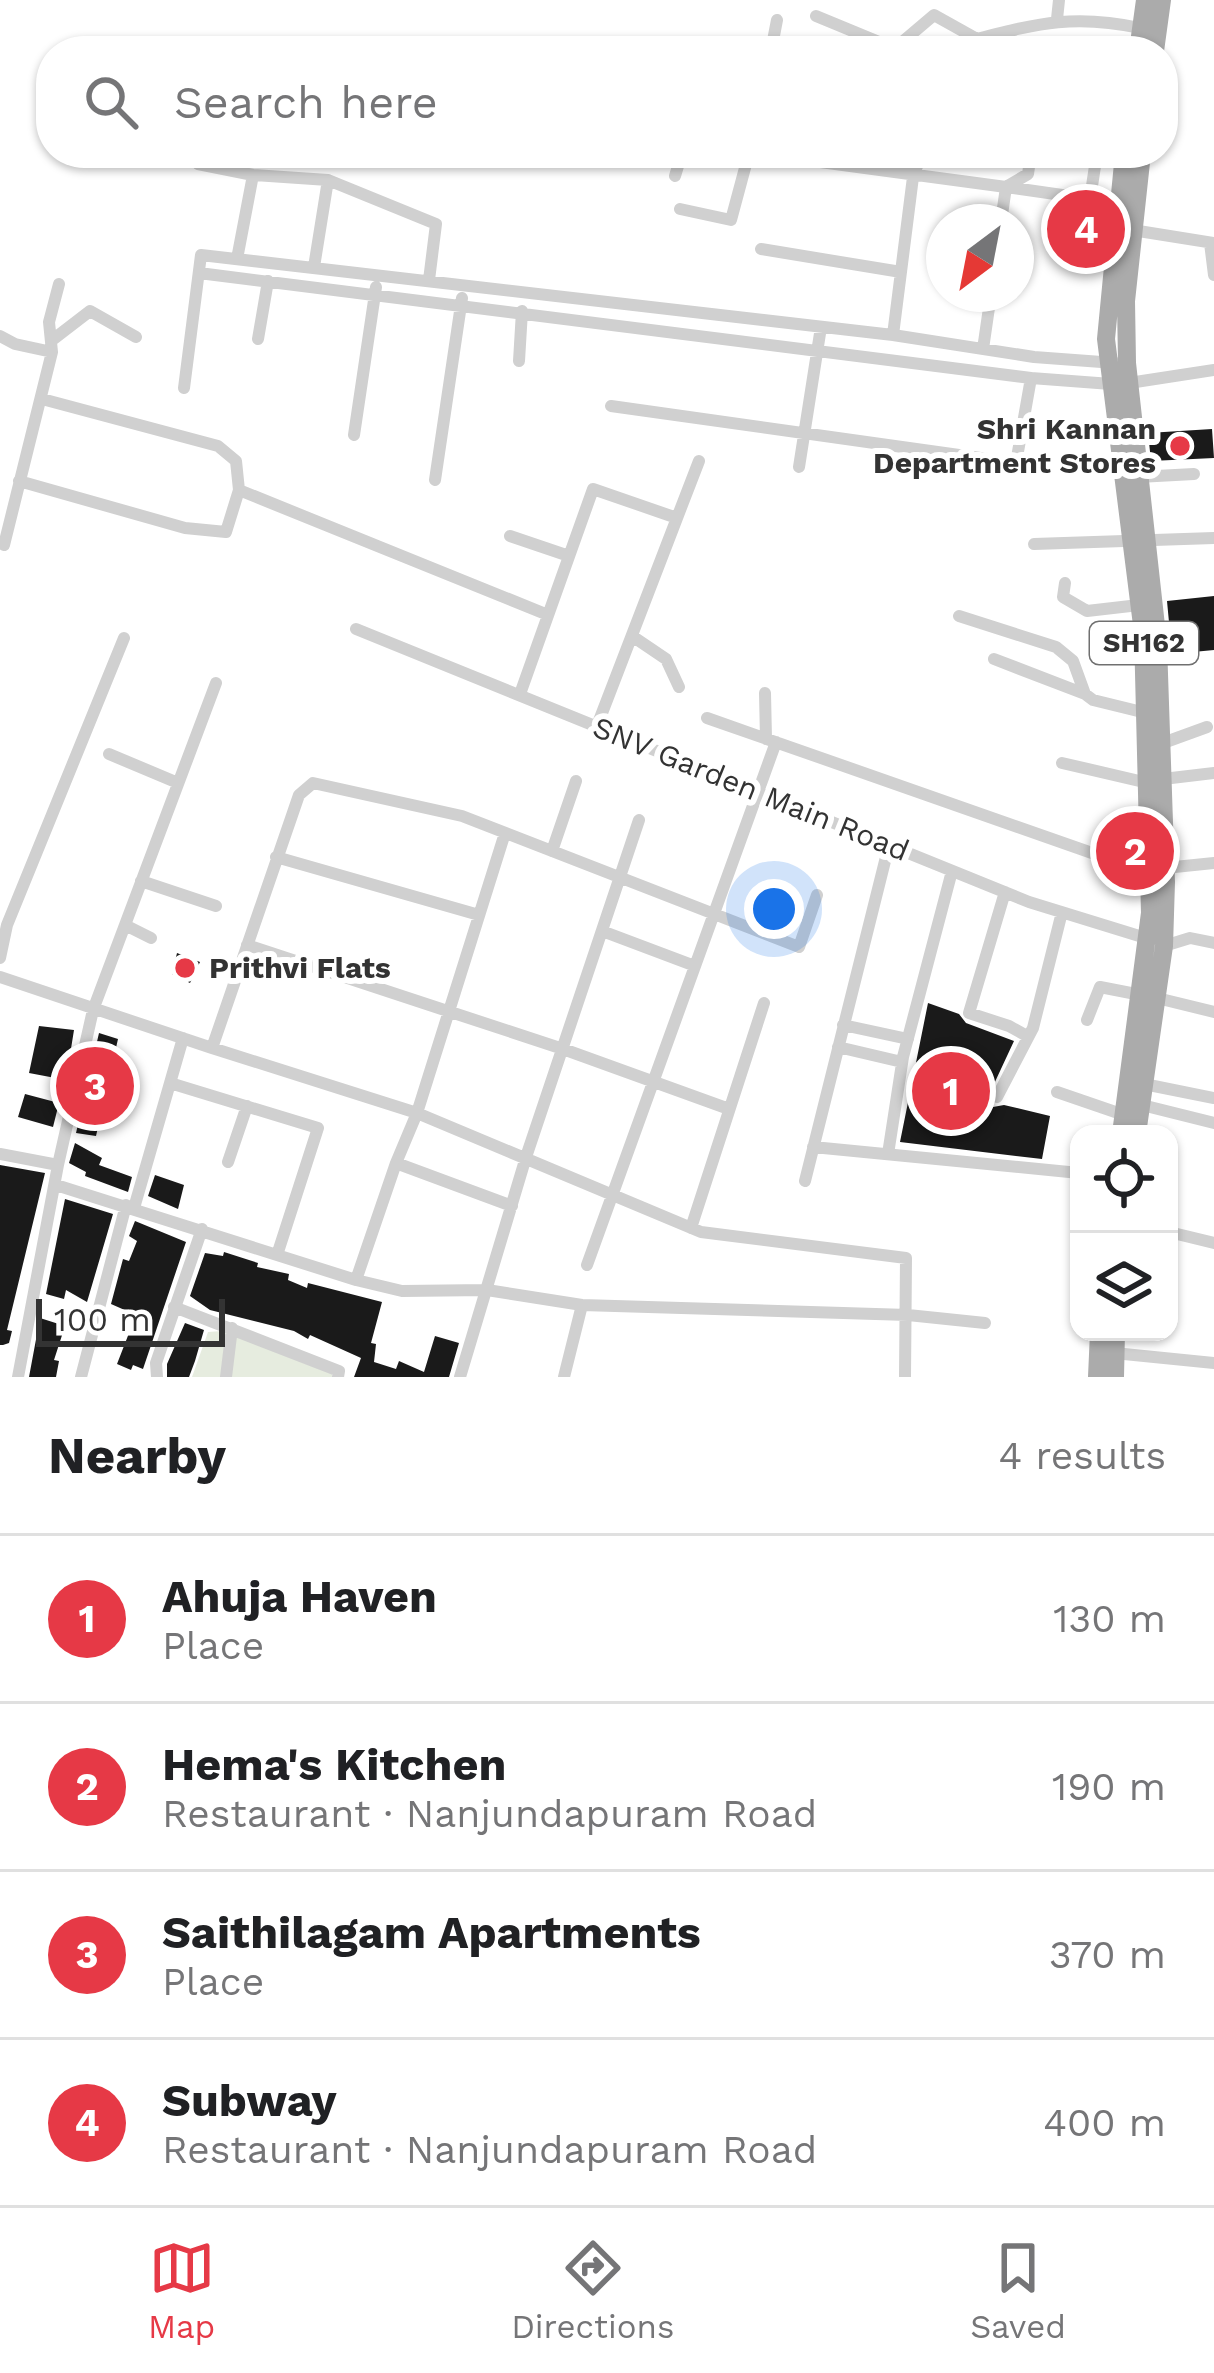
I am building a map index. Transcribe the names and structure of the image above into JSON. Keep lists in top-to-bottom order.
{
  "streets": {
    "main road": ["SH162"],
    "street": ["SNV Garden Main Road"]
  },
  "crossings": [
    ["SH162", "SNV Garden Main Road"]
  ],
  "places": ["Shri Kannan Department Stores", "Prithvi Flats"],
  "scale_bar": "100 m",
  "north": "bottom left",
  "page": {
    "search": "Search here",
    "pins": [
      "4",
      "2",
      "3",
      "1"
    ],
    "scale": "100 m",
    "heading": ["Nearby", "4 results"],
    "list": [
      {
        "mark": "1",
        "name": "Ahuja Haven",
        "note": "Place",
        "value": "130 m"
      },
      {
        "mark": "2",
        "name": "Hema's Kitchen",
        "note": "Restaurant · Nanjundapuram Road",
        "value": "190 m"
      },
      {
        "mark": "3",
        "name": "Saithilagam Apartments",
        "note": "Place",
        "value": "370 m"
      },
      {
        "mark": "4",
        "name": "Subway",
        "note": "Restaurant · Nanjundapuram Road",
        "value": "400 m"
      }
    ],
    "nav": ["Map", "Directions", "Saved"]
  }
}
